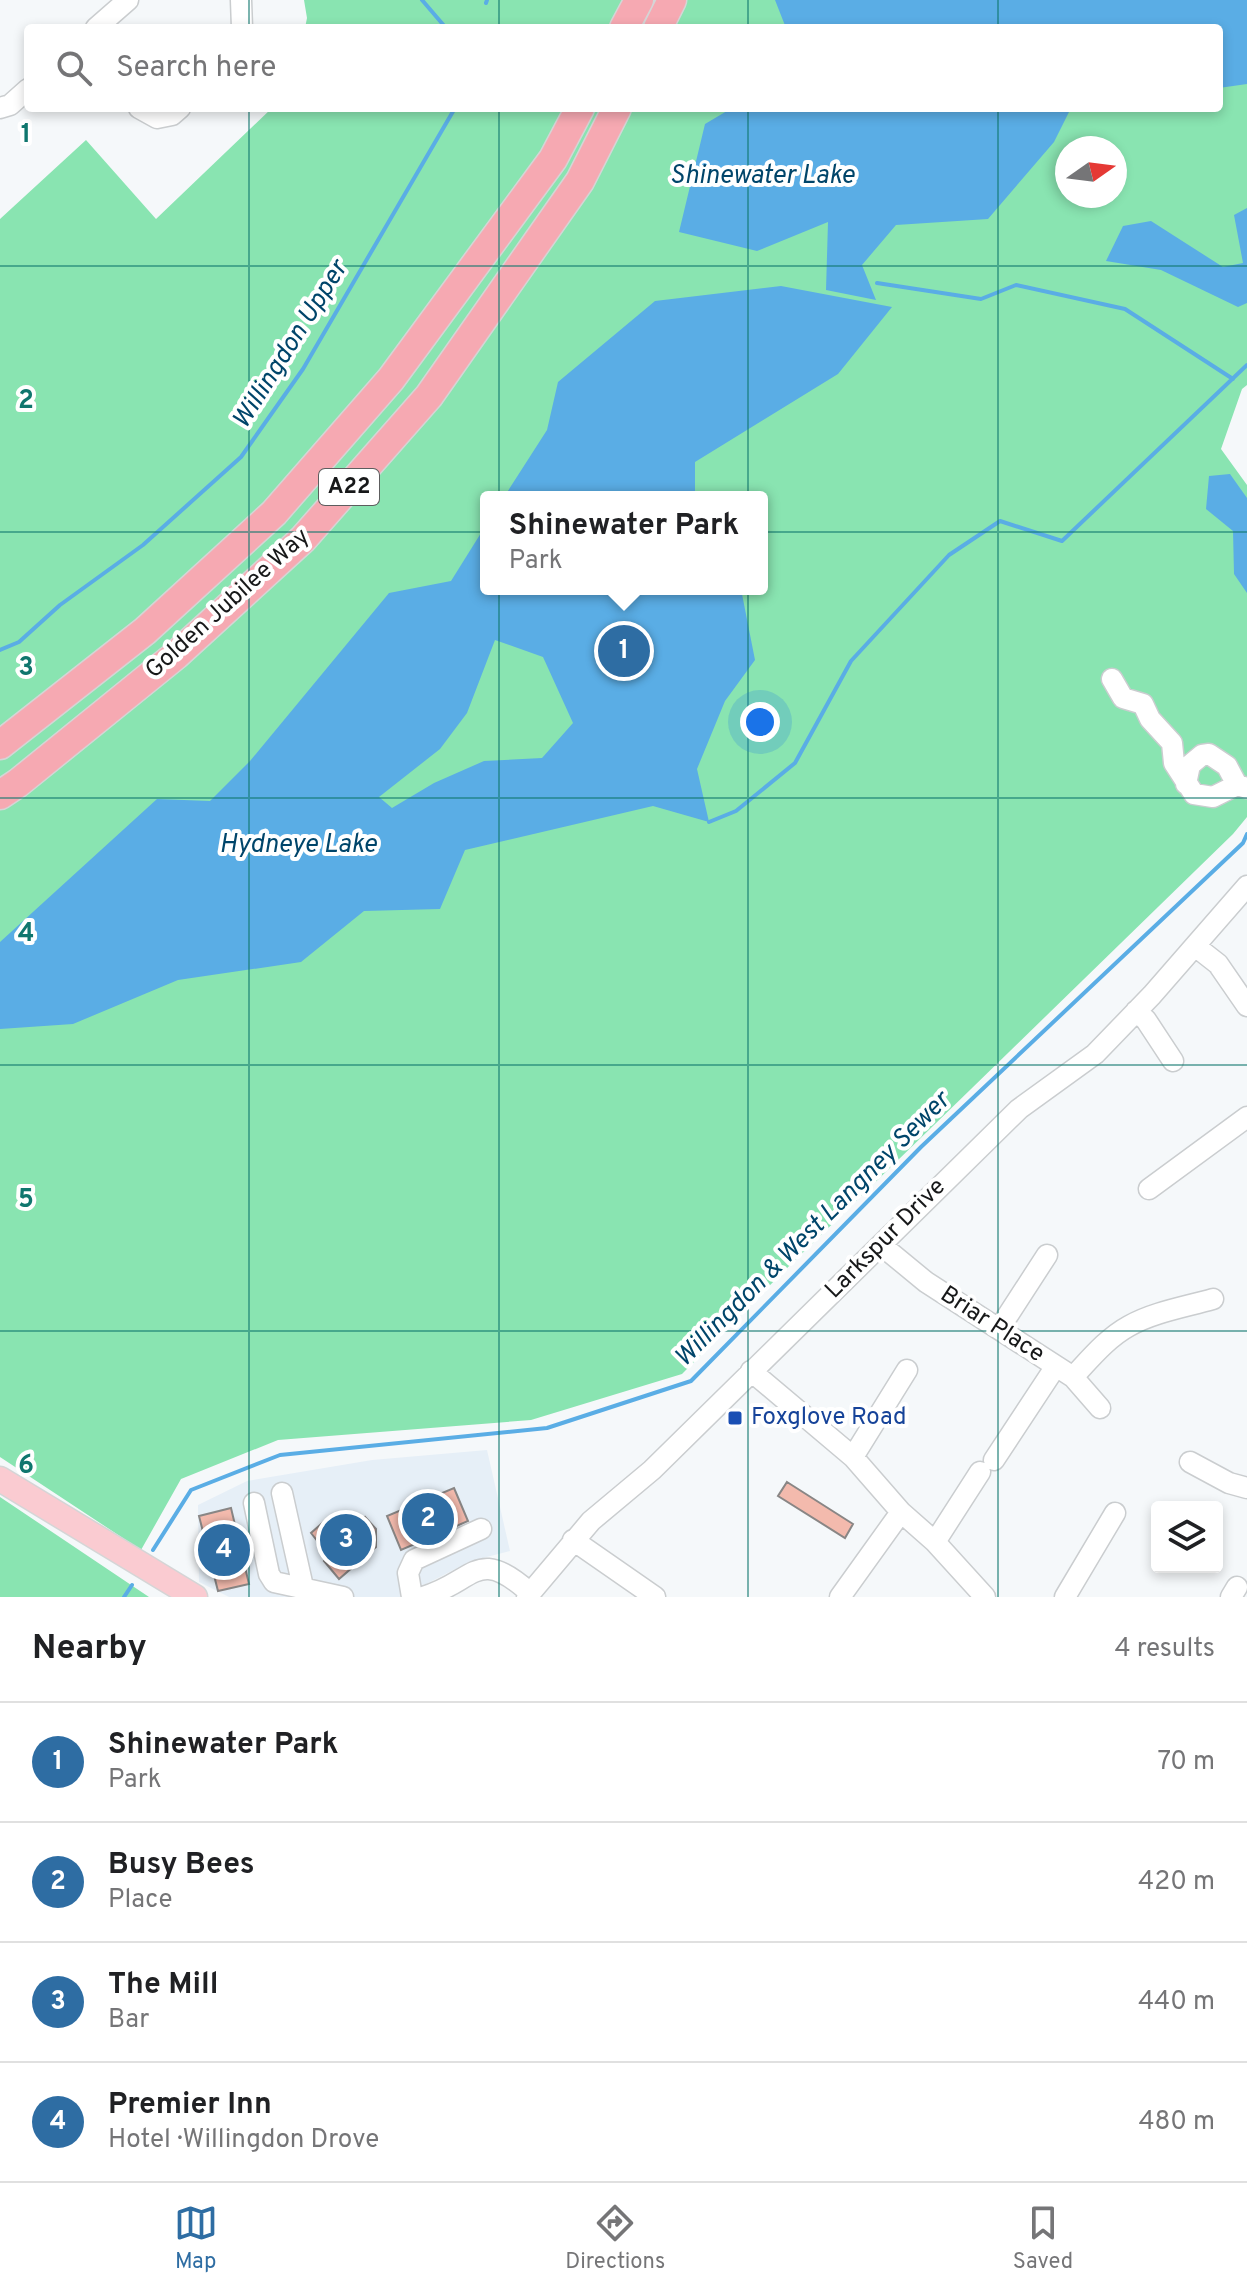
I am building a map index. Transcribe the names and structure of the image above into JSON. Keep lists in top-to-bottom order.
{
  "streets": {
    "highway": ["A22", "Golden Jubilee Way"],
    "street": ["Larkspur Drive", "Briar Place"]
  },
  "crossings": [
    ["Larkspur Drive", "Briar Place"]
  ],
  "water": [
    "Shinewater Lake",
    "Willingdon Upper",
    "Hydneye Lake",
    "Willingdon & West Langney Sewer"
  ],
  "places": {
    "transit": ["Foxglove Road"]
  },
  "north": "right",
  "page": {
    "search": "Search here",
    "popup": ["Shinewater Park", "Park"],
    "pins": [
      "1",
      "2",
      "3",
      "4"
    ],
    "heading": ["Nearby", "4 results"],
    "list": [
      {
        "mark": "1",
        "name": "Shinewater Park",
        "note": "Park",
        "value": "70 m"
      },
      {
        "mark": "2",
        "name": "Busy Bees",
        "note": "Place",
        "value": "420 m"
      },
      {
        "mark": "3",
        "name": "The Mill",
        "note": "Bar",
        "value": "440 m"
      },
      {
        "mark": "4",
        "name": "Premier Inn",
        "note": "Hotel · Willingdon Drove",
        "value": "480 m"
      }
    ],
    "nav": ["Map", "Directions", "Saved"]
  },
  "grid": {
    "rows": [
      "1",
      "2",
      "3",
      "4",
      "5",
      "6"
    ]
  }
}
